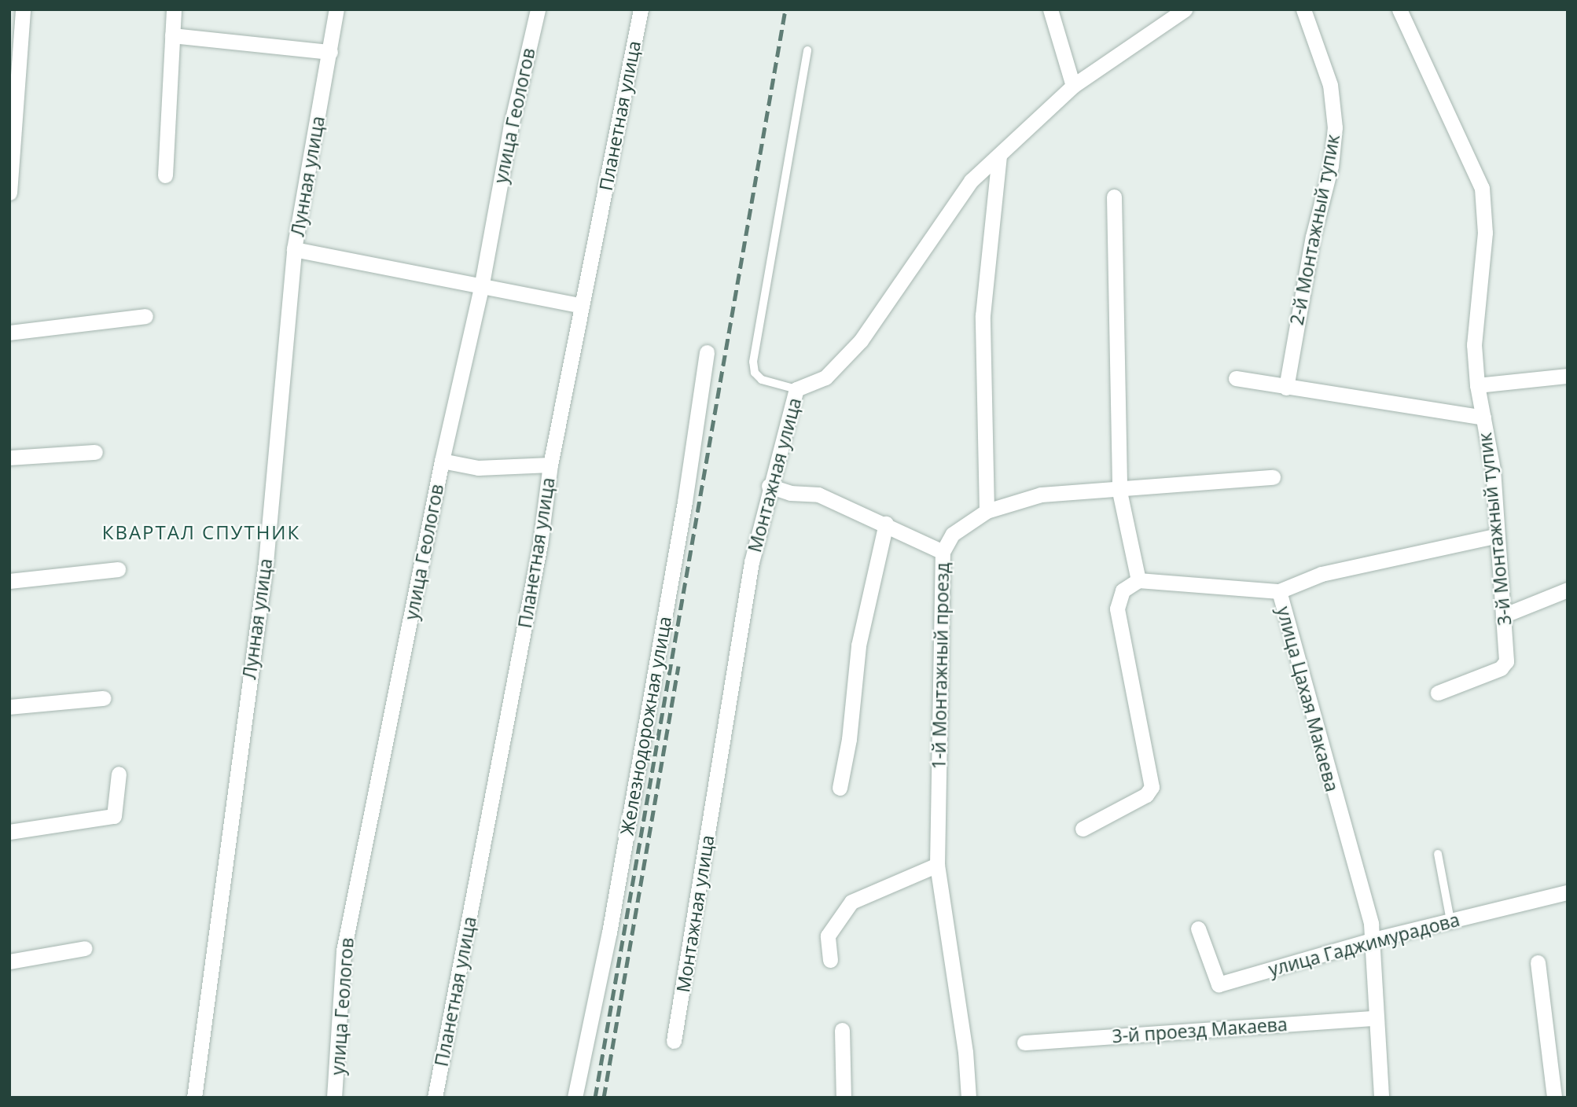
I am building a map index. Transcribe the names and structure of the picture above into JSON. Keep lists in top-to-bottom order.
{
  "streets": {
    "street": [
      "улица Геологов",
      "Планетная улица",
      "Лунная улица",
      "2-й Монтажный тупик",
      "Монтажная улица",
      "3-й Монтажный тупик",
      "1-й Монтажный проезд",
      "улица Цахая Макаева",
      "Железнодорожная улица",
      "улица Гаджимурадова",
      "3-й проезд Макаева"
    ]
  },
  "crossings": [
    ["улица Цахая Макаева", "улица Гаджимурадова"],
    ["улица Цахая Макаева", "3-й проезд Макаева"]
  ],
  "districts": ["КВАРТАЛ СПУТНИК"]
}
